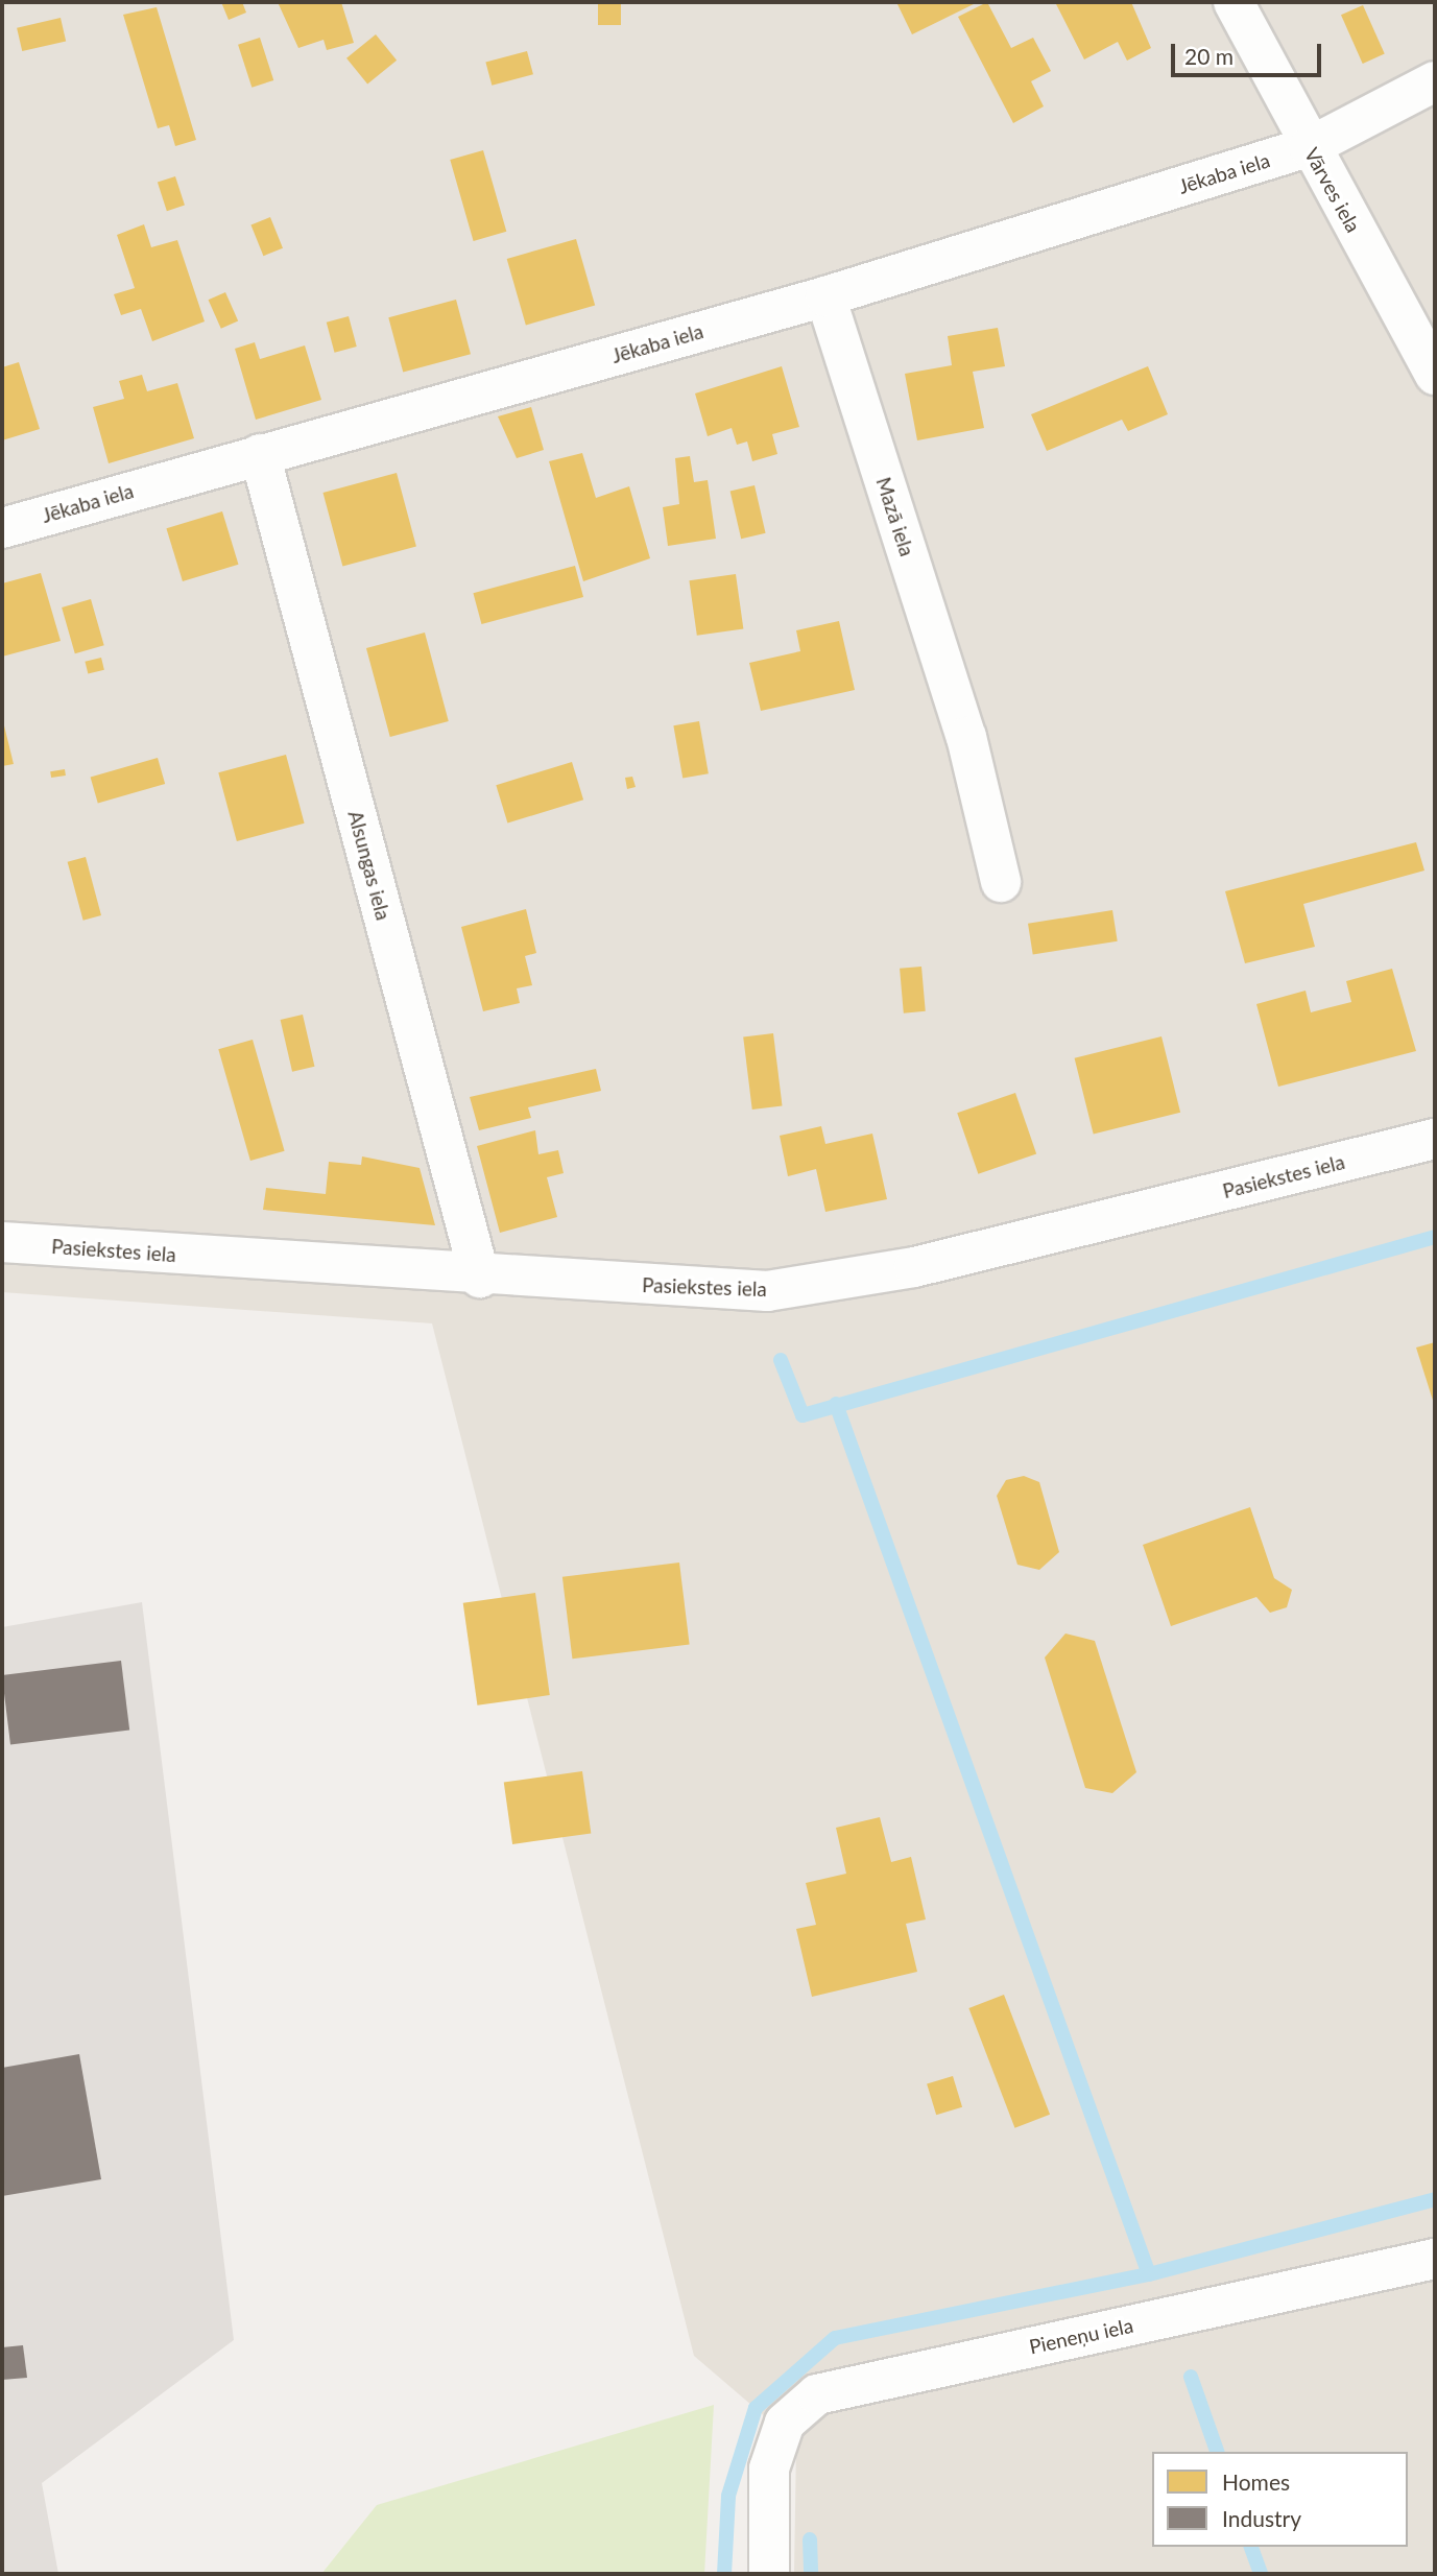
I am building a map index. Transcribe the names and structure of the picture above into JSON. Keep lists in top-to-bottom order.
{
  "streets": {
    "street": [
      "Jēkaba iela",
      "Vārves iela",
      "Mazā iela",
      "Alsungas iela",
      "Pasiekstes iela",
      "Pieneņu iela"
    ]
  },
  "crossings": [
    ["Jēkaba iela", "Vārves iela"],
    ["Jēkaba iela", "Mazā iela"],
    ["Jēkaba iela", "Alsungas iela"],
    ["Alsungas iela", "Pasiekstes iela"]
  ],
  "legend": ["Homes", "Industry"],
  "scale_bar": "20 m"
}
